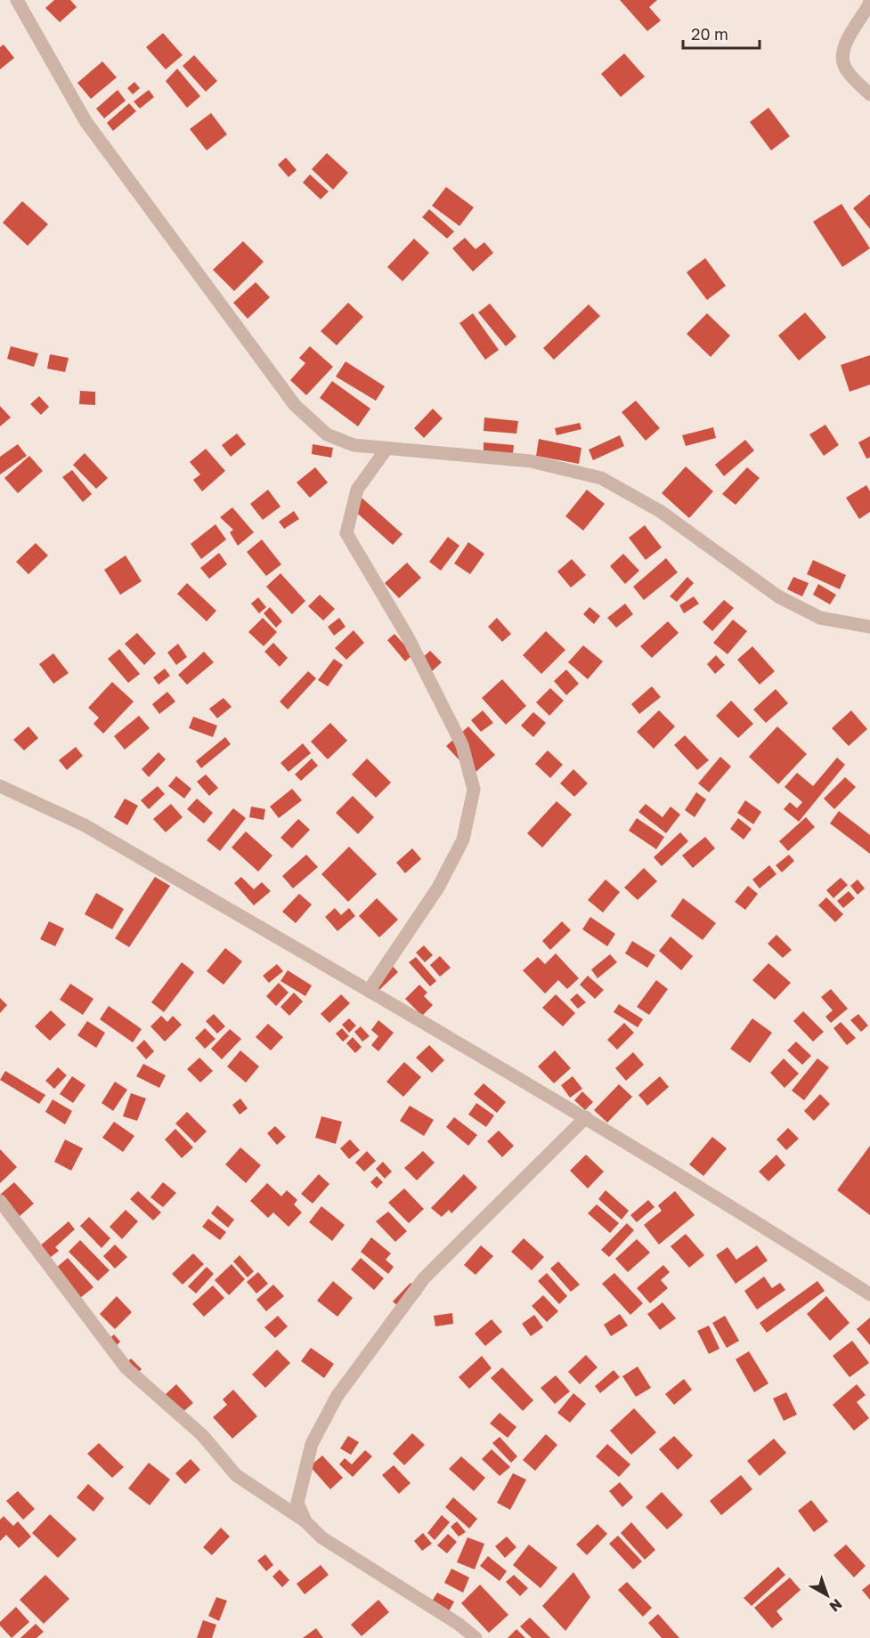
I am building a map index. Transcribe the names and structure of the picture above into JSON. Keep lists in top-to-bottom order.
{
  "scale_bar": "20 m",
  "north": "bottom right"
}
